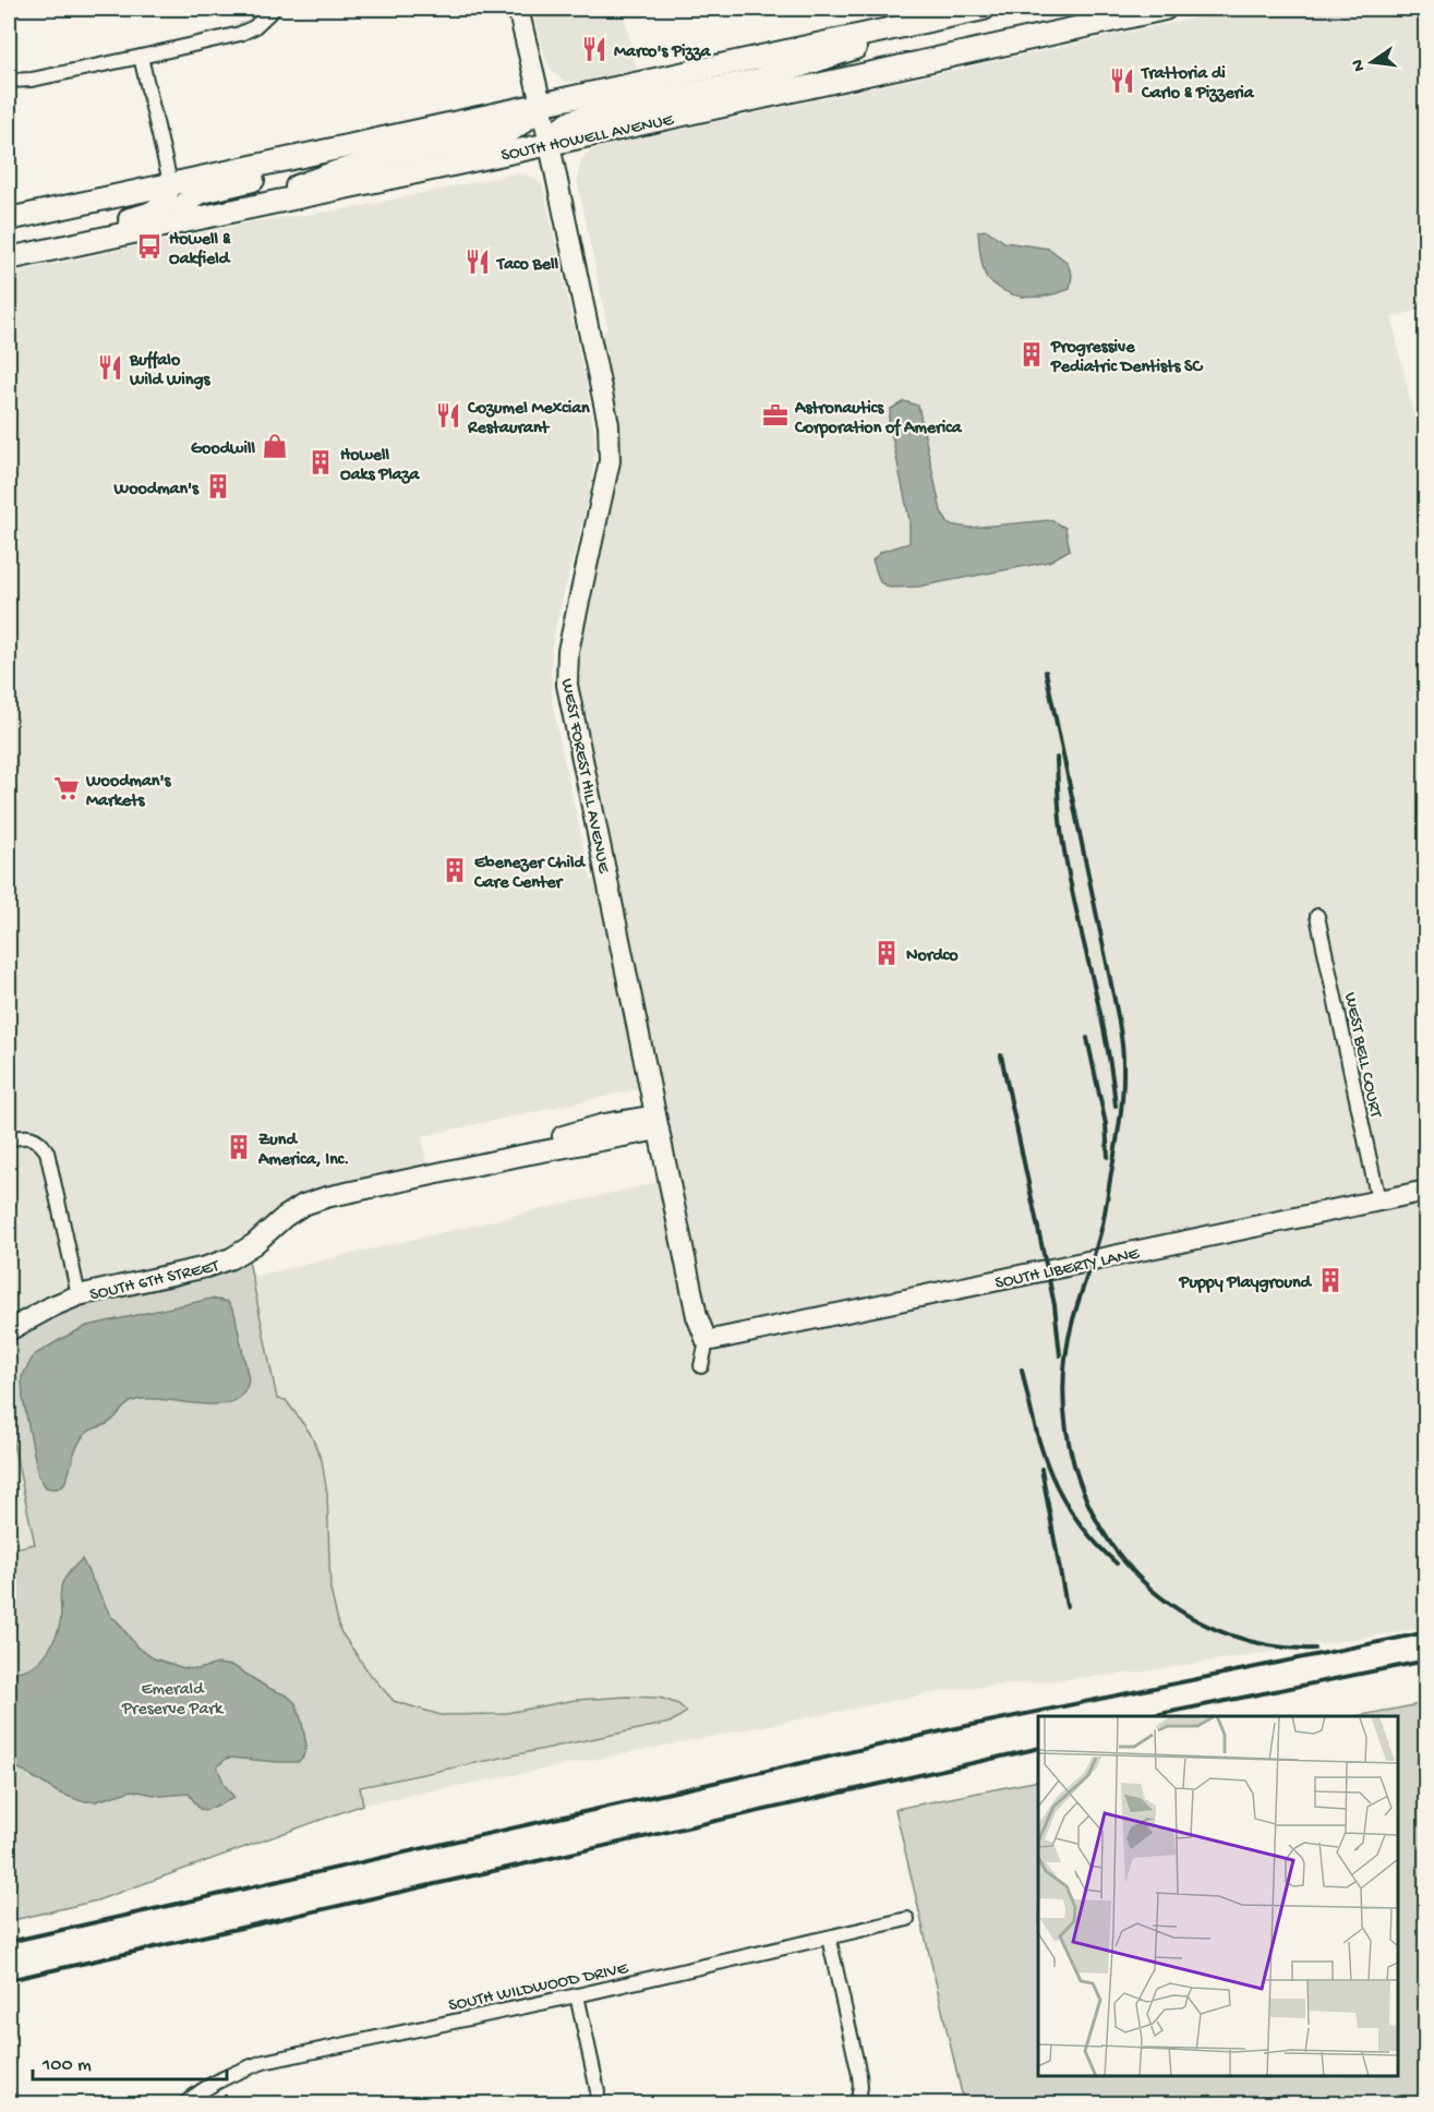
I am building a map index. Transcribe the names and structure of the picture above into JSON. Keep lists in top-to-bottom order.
{
  "streets": {
    "main road": ["SOUTH HOWELL AVENUE"],
    "street": [
      "WEST FOREST HILL AVENUE",
      "WEST BELL COURT",
      "SOUTH LIBERTY LANE",
      "SOUTH 6TH STREET",
      "SOUTH WILDWOOD DRIVE"
    ]
  },
  "crossings": [
    ["SOUTH HOWELL AVENUE", "WEST FOREST HILL AVENUE"],
    ["WEST FOREST HILL AVENUE", "SOUTH LIBERTY LANE"],
    ["WEST FOREST HILL AVENUE", "SOUTH 6TH STREET"],
    ["WEST BELL COURT", "SOUTH LIBERTY LANE"]
  ],
  "parks": ["Emerald Preserve Park"],
  "places": {
    "restaurant": [
      "Marco's Pizza",
      "Trattoria di Carlo & Pizzeria",
      "Taco Bell",
      "Buffalo Wild Wings",
      "Cozumel Mexcian Restaurant"
    ],
    "bus stop": ["Howell & Oakfield"],
    "building": [
      "Progressive Pediatric Dentists SC",
      "Howell Oaks Plaza",
      "Woodman's",
      "Ebenezer Child Care Center",
      "Nordco",
      "Zund America, Inc.",
      "Puppy Playground"
    ],
    "office": ["Astronautics Corporation of America"],
    "shop": ["Goodwill"],
    "supermarket": ["Woodman's Markets"]
  },
  "scale_bar": "100 m",
  "north": "left"
}
